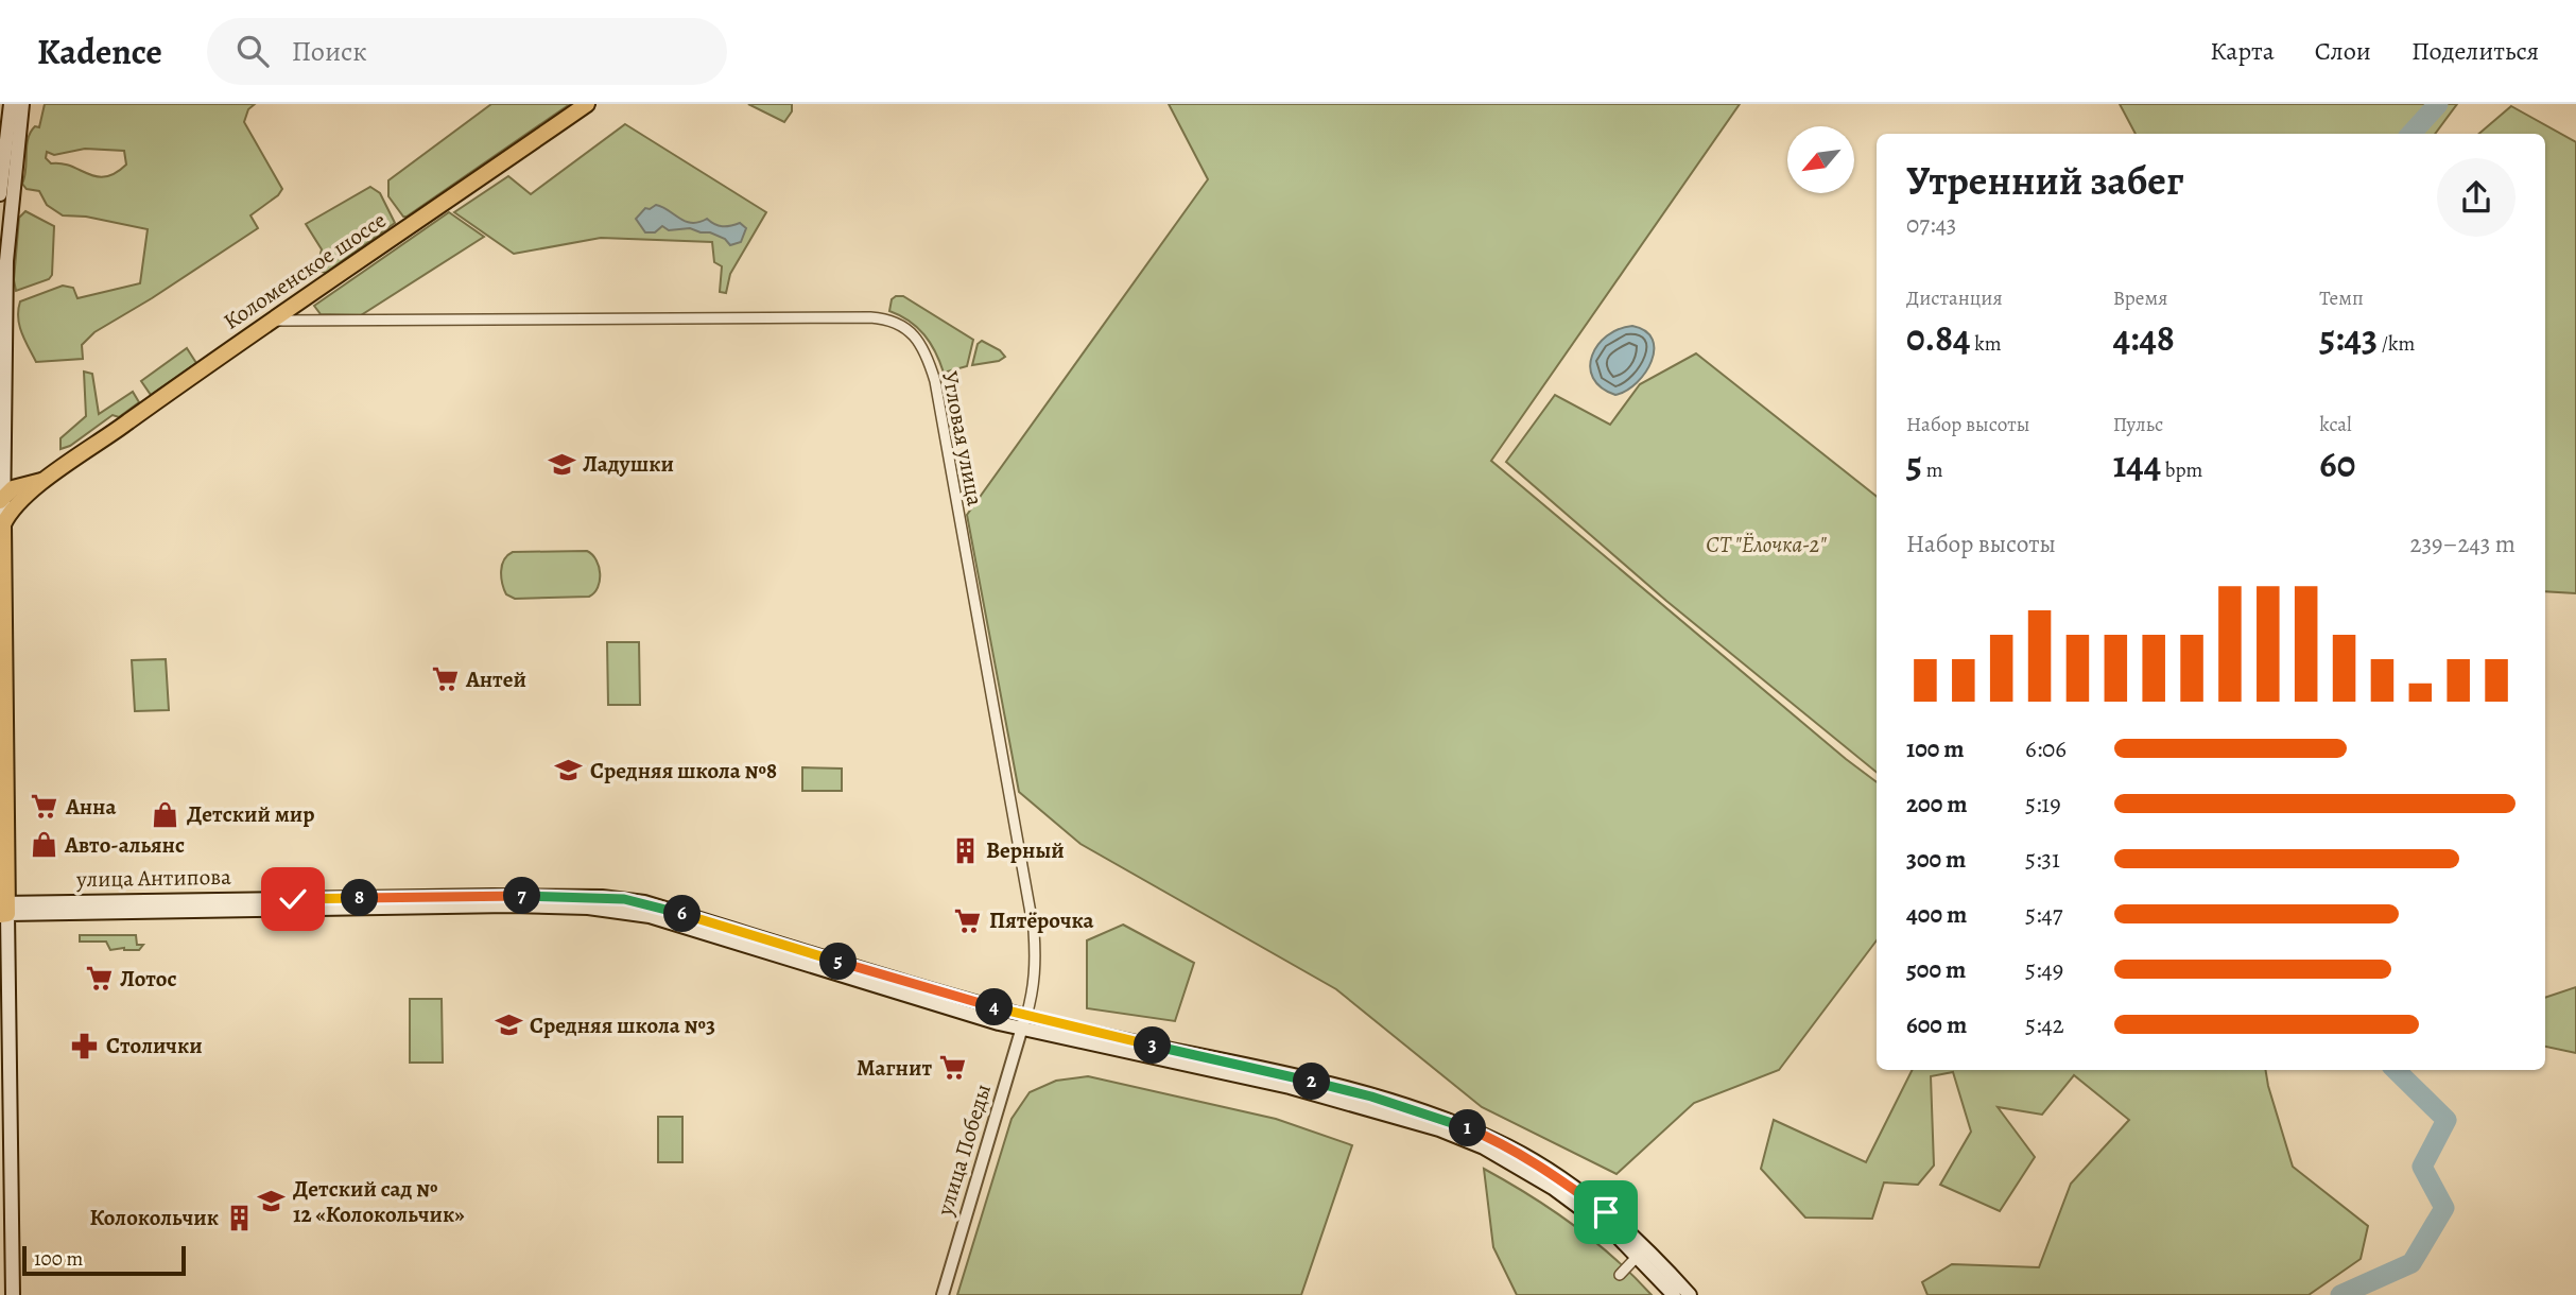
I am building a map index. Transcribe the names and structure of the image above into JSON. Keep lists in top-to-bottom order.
{
  "streets": {
    "main road": ["Коломенское шоссе", "улица Антипова"],
    "street": ["Угловая улица", "улица Победы"]
  },
  "crossings": [
    ["Коломенское шоссе", "Угловая улица"],
    ["Угловая улица", "улица Антипова"],
    ["Угловая улица", "улица Победы"],
    ["улица Антипова", "улица Победы"]
  ],
  "parks": ["СТ \"Ёлочка-2\""],
  "places": {
    "school or university": [
      "Ладушки",
      "Средняя школа №8",
      "Средняя школа №3",
      "Детский сад № 12 «Колокольчик»"
    ],
    "supermarket": [
      "Антей",
      "Анна",
      "Пятёрочка",
      "Лотос",
      "Магнит"
    ],
    "shop": ["Детский мир", "Авто-альянс"],
    "building": ["Верный", "Колокольчик"],
    "pharmacy": ["Столички"]
  },
  "scale_bar": "100 m",
  "north": "bottom left",
  "page": {
    "header": "Kadence",
    "search": "Поиск",
    "nav": ["Карта", "Слои", "Поделиться"],
    "heading": ["Утренний забег", "07:43"],
    "stats": [
      ["Дистанция", "0.84 km"],
      ["Время", "4:48"],
      ["Темп", "5:43 /km"],
      ["Набор высоты", "5 m"],
      ["Пульс", "144 bpm"],
      ["kcal", "60"]
    ],
    "chart": ["Набор высоты", "239–243 m"],
    "list": [
      {
        "name": "100 m",
        "note": "6:06"
      },
      {
        "name": "200 m",
        "note": "5:19"
      },
      {
        "name": "300 m",
        "note": "5:31"
      },
      {
        "name": "400 m",
        "note": "5:47"
      },
      {
        "name": "500 m",
        "note": "5:49"
      },
      {
        "name": "600 m",
        "note": "5:42"
      }
    ],
    "pins": [
      "7",
      "8",
      "6",
      "5",
      "4",
      "3",
      "2",
      "1"
    ],
    "scale": "100 m"
  }
}
